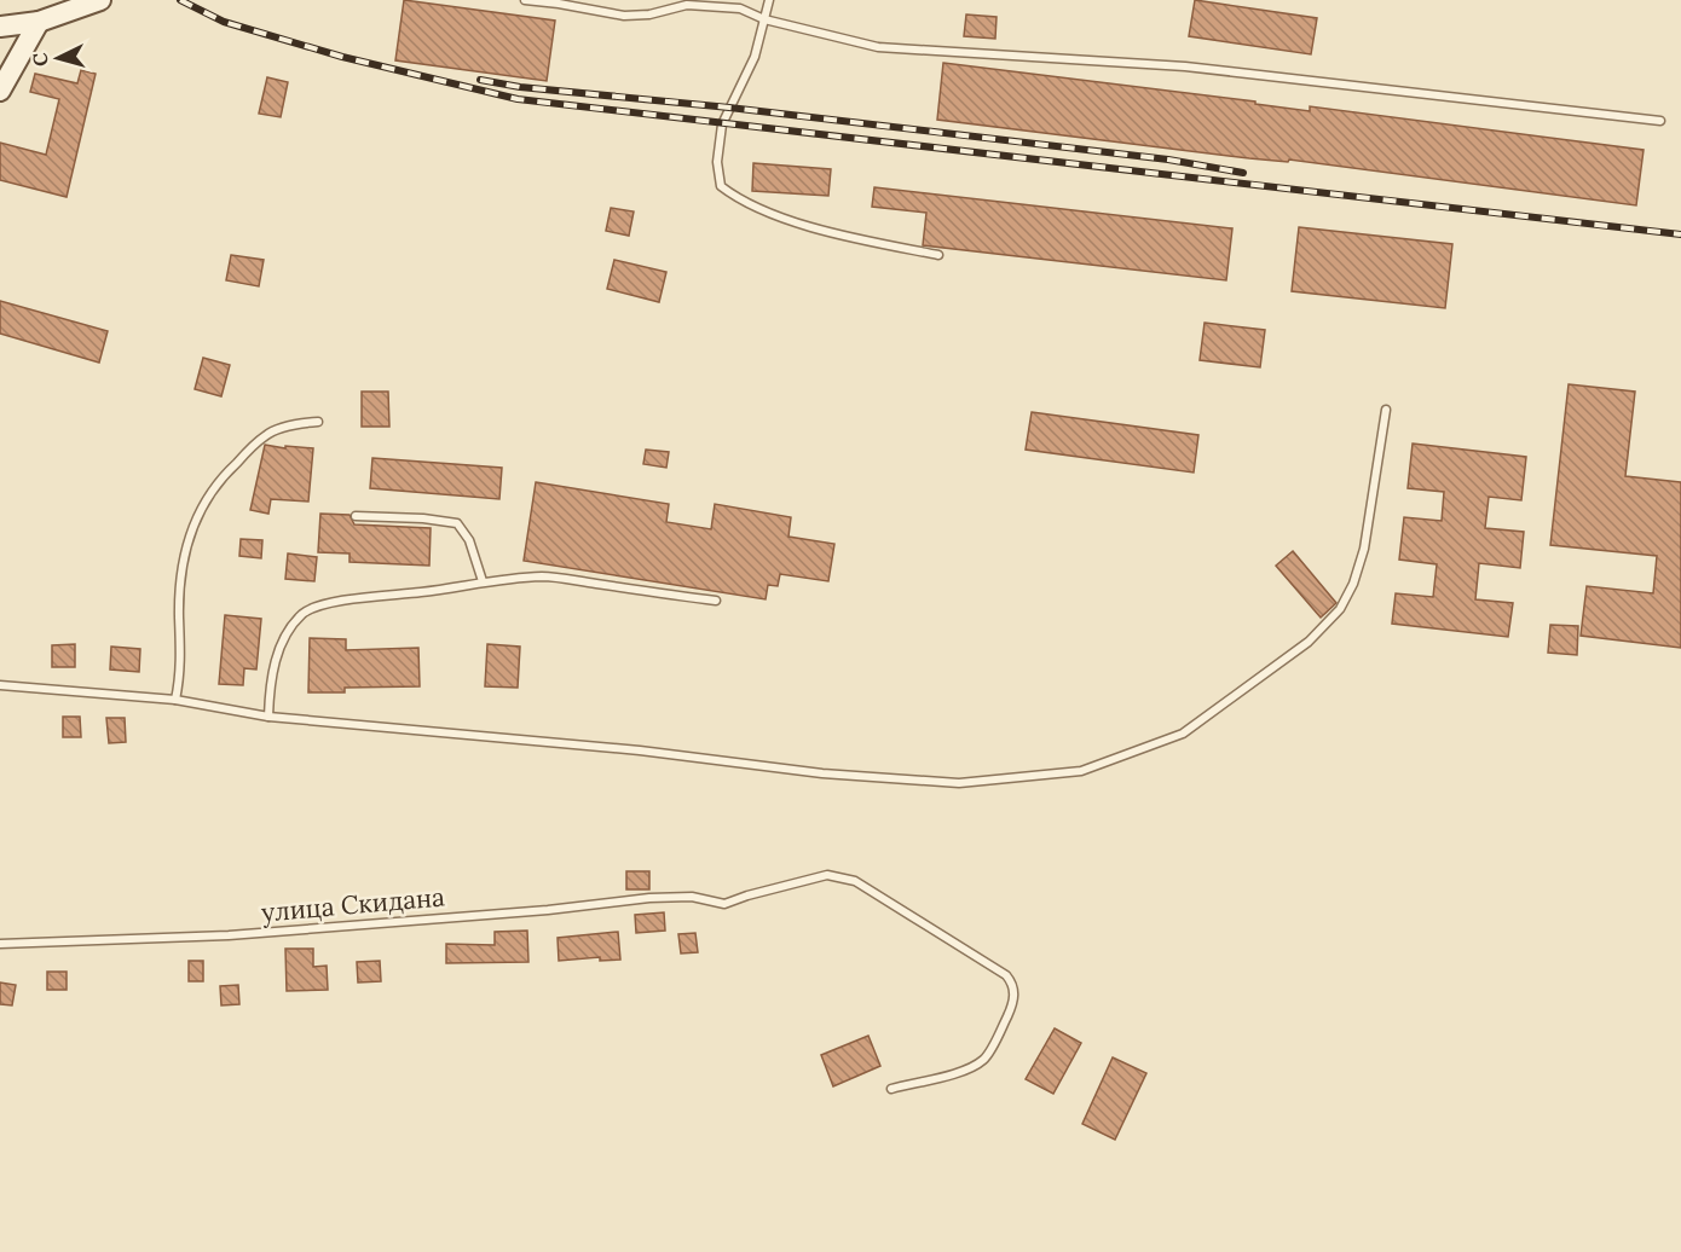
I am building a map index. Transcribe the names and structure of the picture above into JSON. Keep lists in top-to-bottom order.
{
  "streets": {
    "lane": ["улица Скидана"]
  },
  "north": "left"
}
